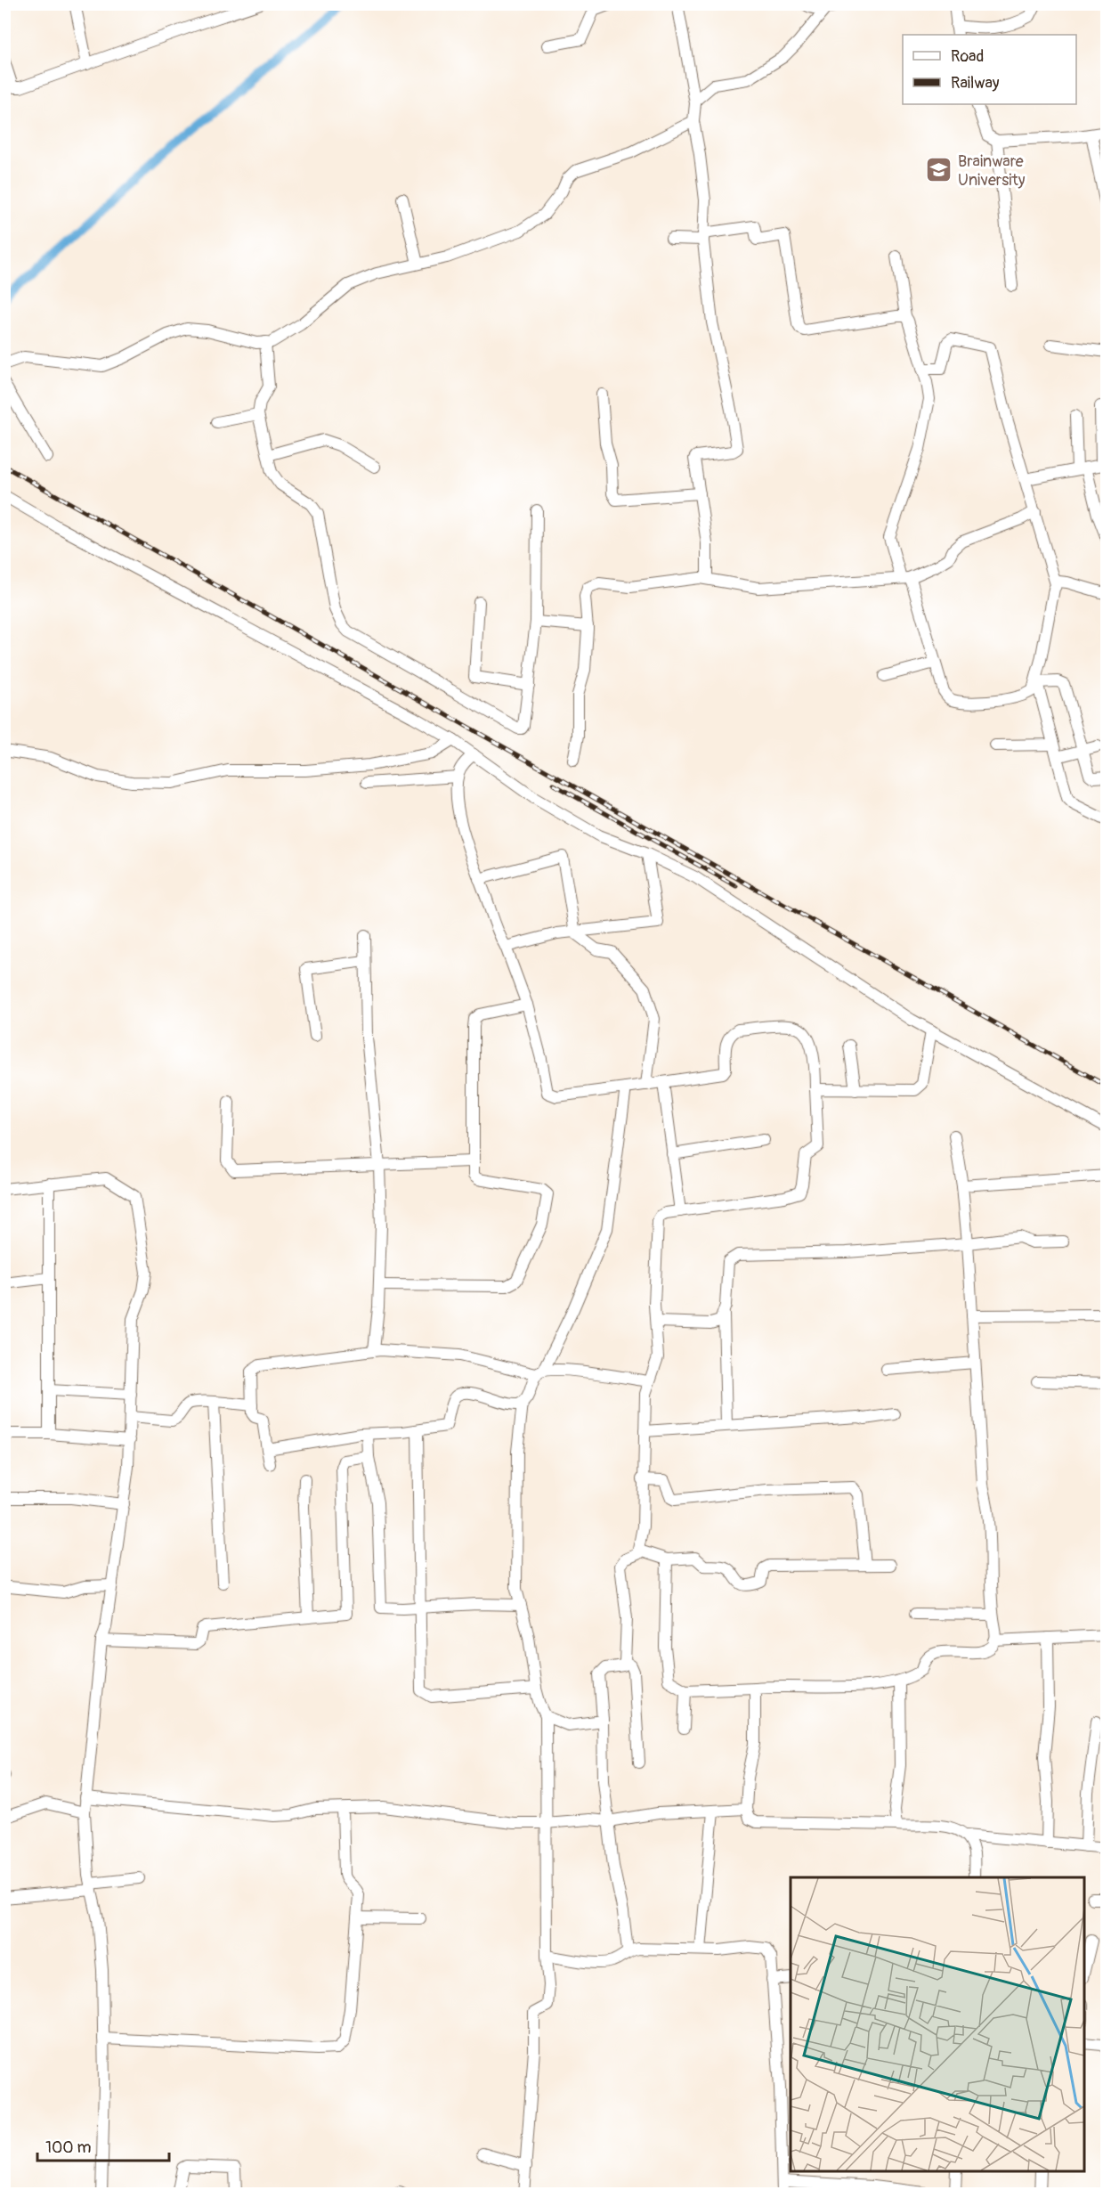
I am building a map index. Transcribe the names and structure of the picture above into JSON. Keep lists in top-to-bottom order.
{
  "places": {
    "school or university": ["Brainware University"]
  },
  "legend": ["Road", "Railway"],
  "scale_bar": "100 m"
}
